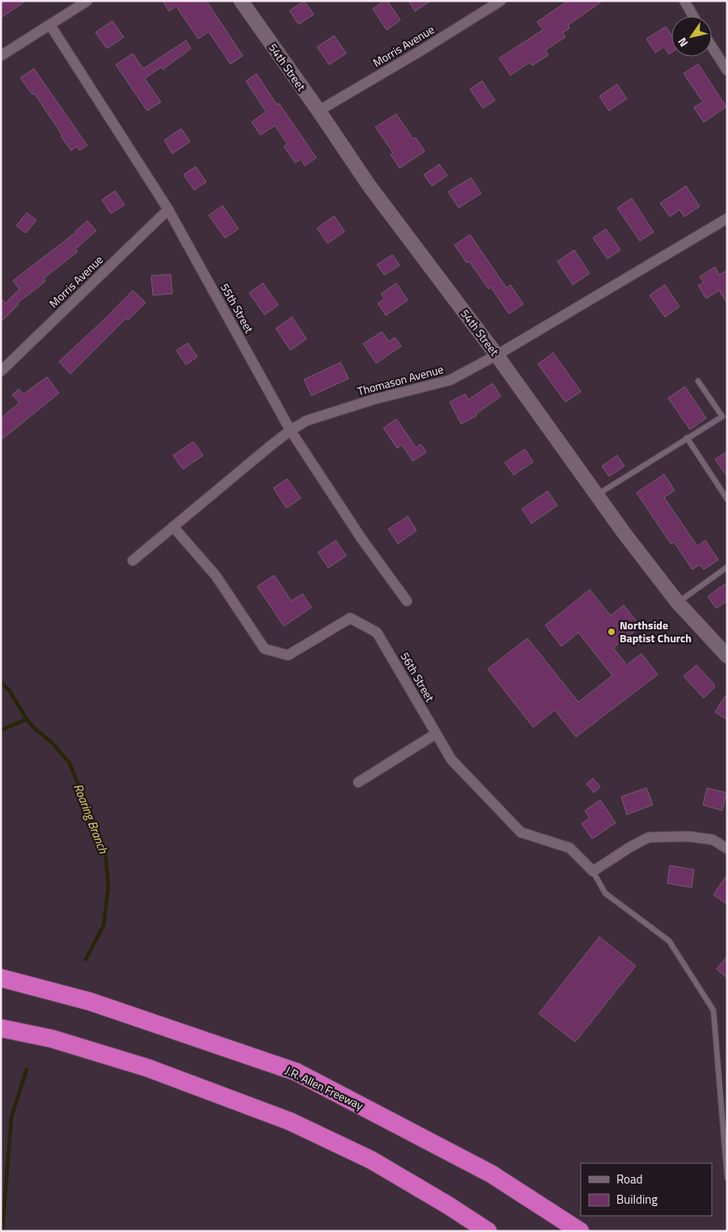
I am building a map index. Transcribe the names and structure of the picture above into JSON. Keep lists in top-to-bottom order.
{
  "streets": {
    "highway": ["J.R. Allen Freeway"],
    "main road": ["54th Street"],
    "street": [
      "Morris Avenue",
      "55th Street",
      "Thomason Avenue",
      "56th Street"
    ]
  },
  "crossings": [
    ["Morris Avenue", "54th Street"],
    ["Morris Avenue", "55th Street"],
    ["54th Street", "Thomason Avenue"],
    ["55th Street", "Thomason Avenue"],
    ["Thomason Avenue", "56th Street"]
  ],
  "water": ["Roaring Branch"],
  "places": ["Northside Baptist Church"],
  "legend": ["Road", "Building"],
  "north": "bottom left"
}
